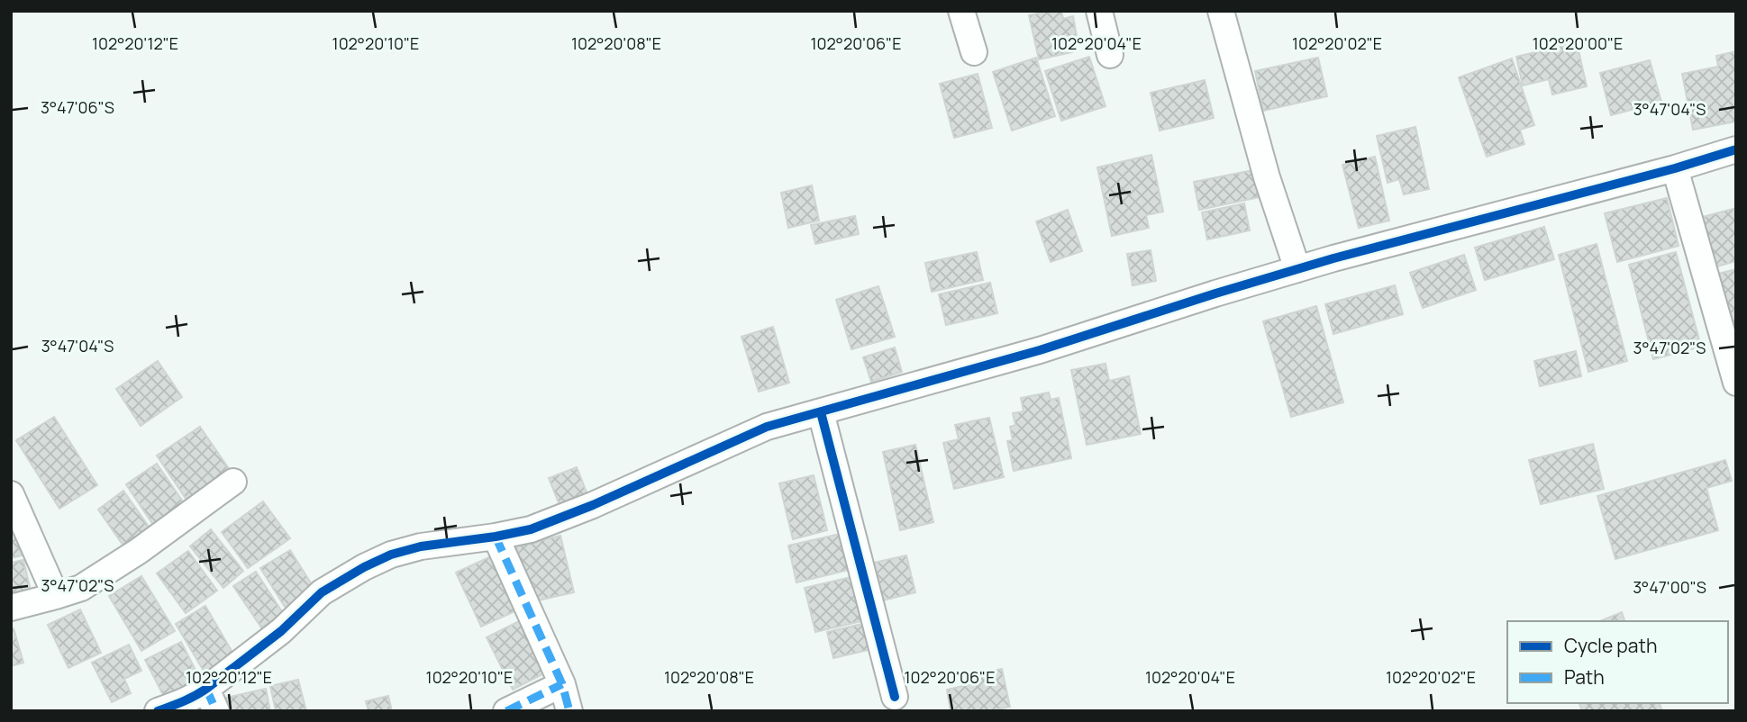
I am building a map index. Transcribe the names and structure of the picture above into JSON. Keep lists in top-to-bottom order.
{
  "legend": ["Cycle path", "Path"],
  "coordinates": [
    "102°20'12\"E",
    "102°20'10\"E",
    "102°20'08\"E",
    "102°20'06\"E",
    "102°20'04\"E",
    "102°20'02\"E",
    "102°20'00\"E",
    "3°47'06\"S",
    "3°47'04\"S",
    "3°47'02\"S",
    "3°47'00\"S"
  ]
}
